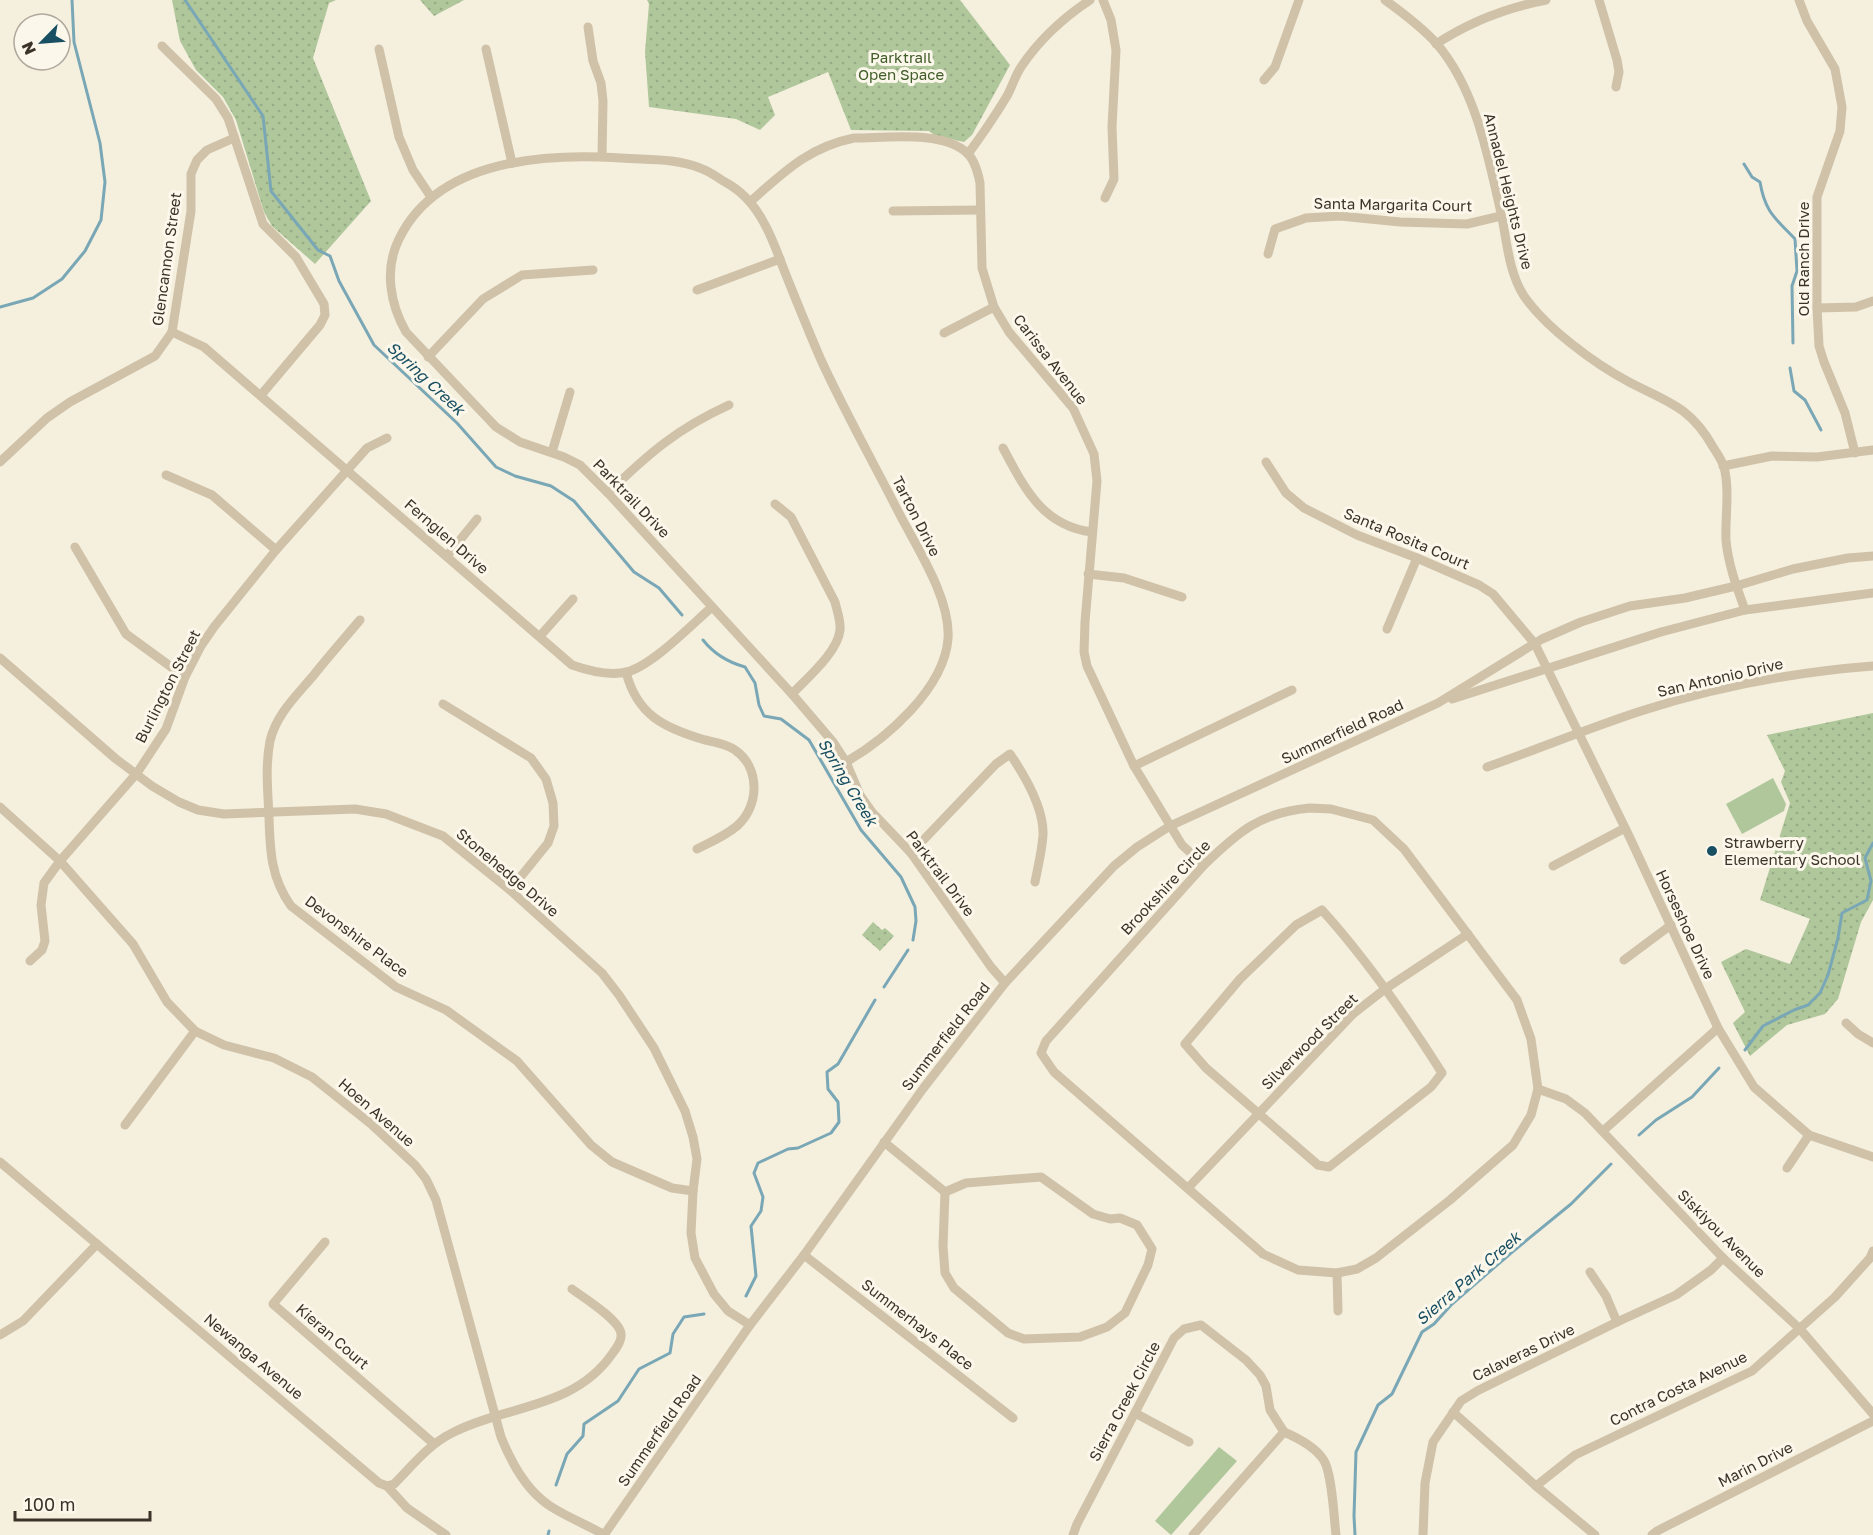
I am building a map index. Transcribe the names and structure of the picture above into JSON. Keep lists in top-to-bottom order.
{
  "streets": {
    "street": [
      "Annadel Heights Drive",
      "Santa Margarita Court",
      "Glencannon Street",
      "Old Ranch Drive",
      "Carissa Avenue",
      "Parktrail Drive",
      "Tarton Drive",
      "Fernglen Drive",
      "Santa Rosita Court",
      "San Antonio Drive",
      "Burlington Street",
      "Summerfield Road",
      "Stonehedge Drive",
      "Brookshire Circle",
      "Horseshoe Drive",
      "Devonshire Place",
      "Silverwood Street",
      "Hoen Avenue",
      "Siskiyou Avenue",
      "Summerhays Place",
      "Kieran Court",
      "Calaveras Drive",
      "Newanga Avenue",
      "Contra Costa Avenue",
      "Sierra Creek Circle",
      "Marin Drive"
    ]
  },
  "crossings": [
    ["Annadel Heights Drive", "Santa Margarita Court"],
    ["Annadel Heights Drive", "Summerfield Road"],
    ["Glencannon Street", "Fernglen Drive"],
    ["Carissa Avenue", "Summerfield Road"],
    ["Carissa Avenue", "Brookshire Circle"],
    ["Parktrail Drive", "Tarton Drive"],
    ["Parktrail Drive", "Summerfield Road"],
    ["Fernglen Drive", "Burlington Street"],
    ["Santa Rosita Court", "Summerfield Road"],
    ["Santa Rosita Court", "Horseshoe Drive"],
    ["San Antonio Drive", "Horseshoe Drive"],
    ["Burlington Street", "Stonehedge Drive"],
    ["Burlington Street", "Hoen Avenue"],
    ["Summerfield Road", "Stonehedge Drive"],
    ["Summerfield Road", "Horseshoe Drive"],
    ["Summerfield Road", "Hoen Avenue"],
    ["Summerfield Road", "Summerhays Place"],
    ["Stonehedge Drive", "Devonshire Place"],
    ["Brookshire Circle", "Silverwood Street"],
    ["Brookshire Circle", "Siskiyou Avenue"],
    ["Siskiyou Avenue", "Calaveras Drive"],
    ["Siskiyou Avenue", "Contra Costa Avenue"]
  ],
  "water": ["Spring Creek", "Sierra Park Creek"],
  "parks": ["Parktrail Open Space"],
  "places": ["Strawberry Elementary School"],
  "scale_bar": "100 m",
  "north": "bottom left"
}
